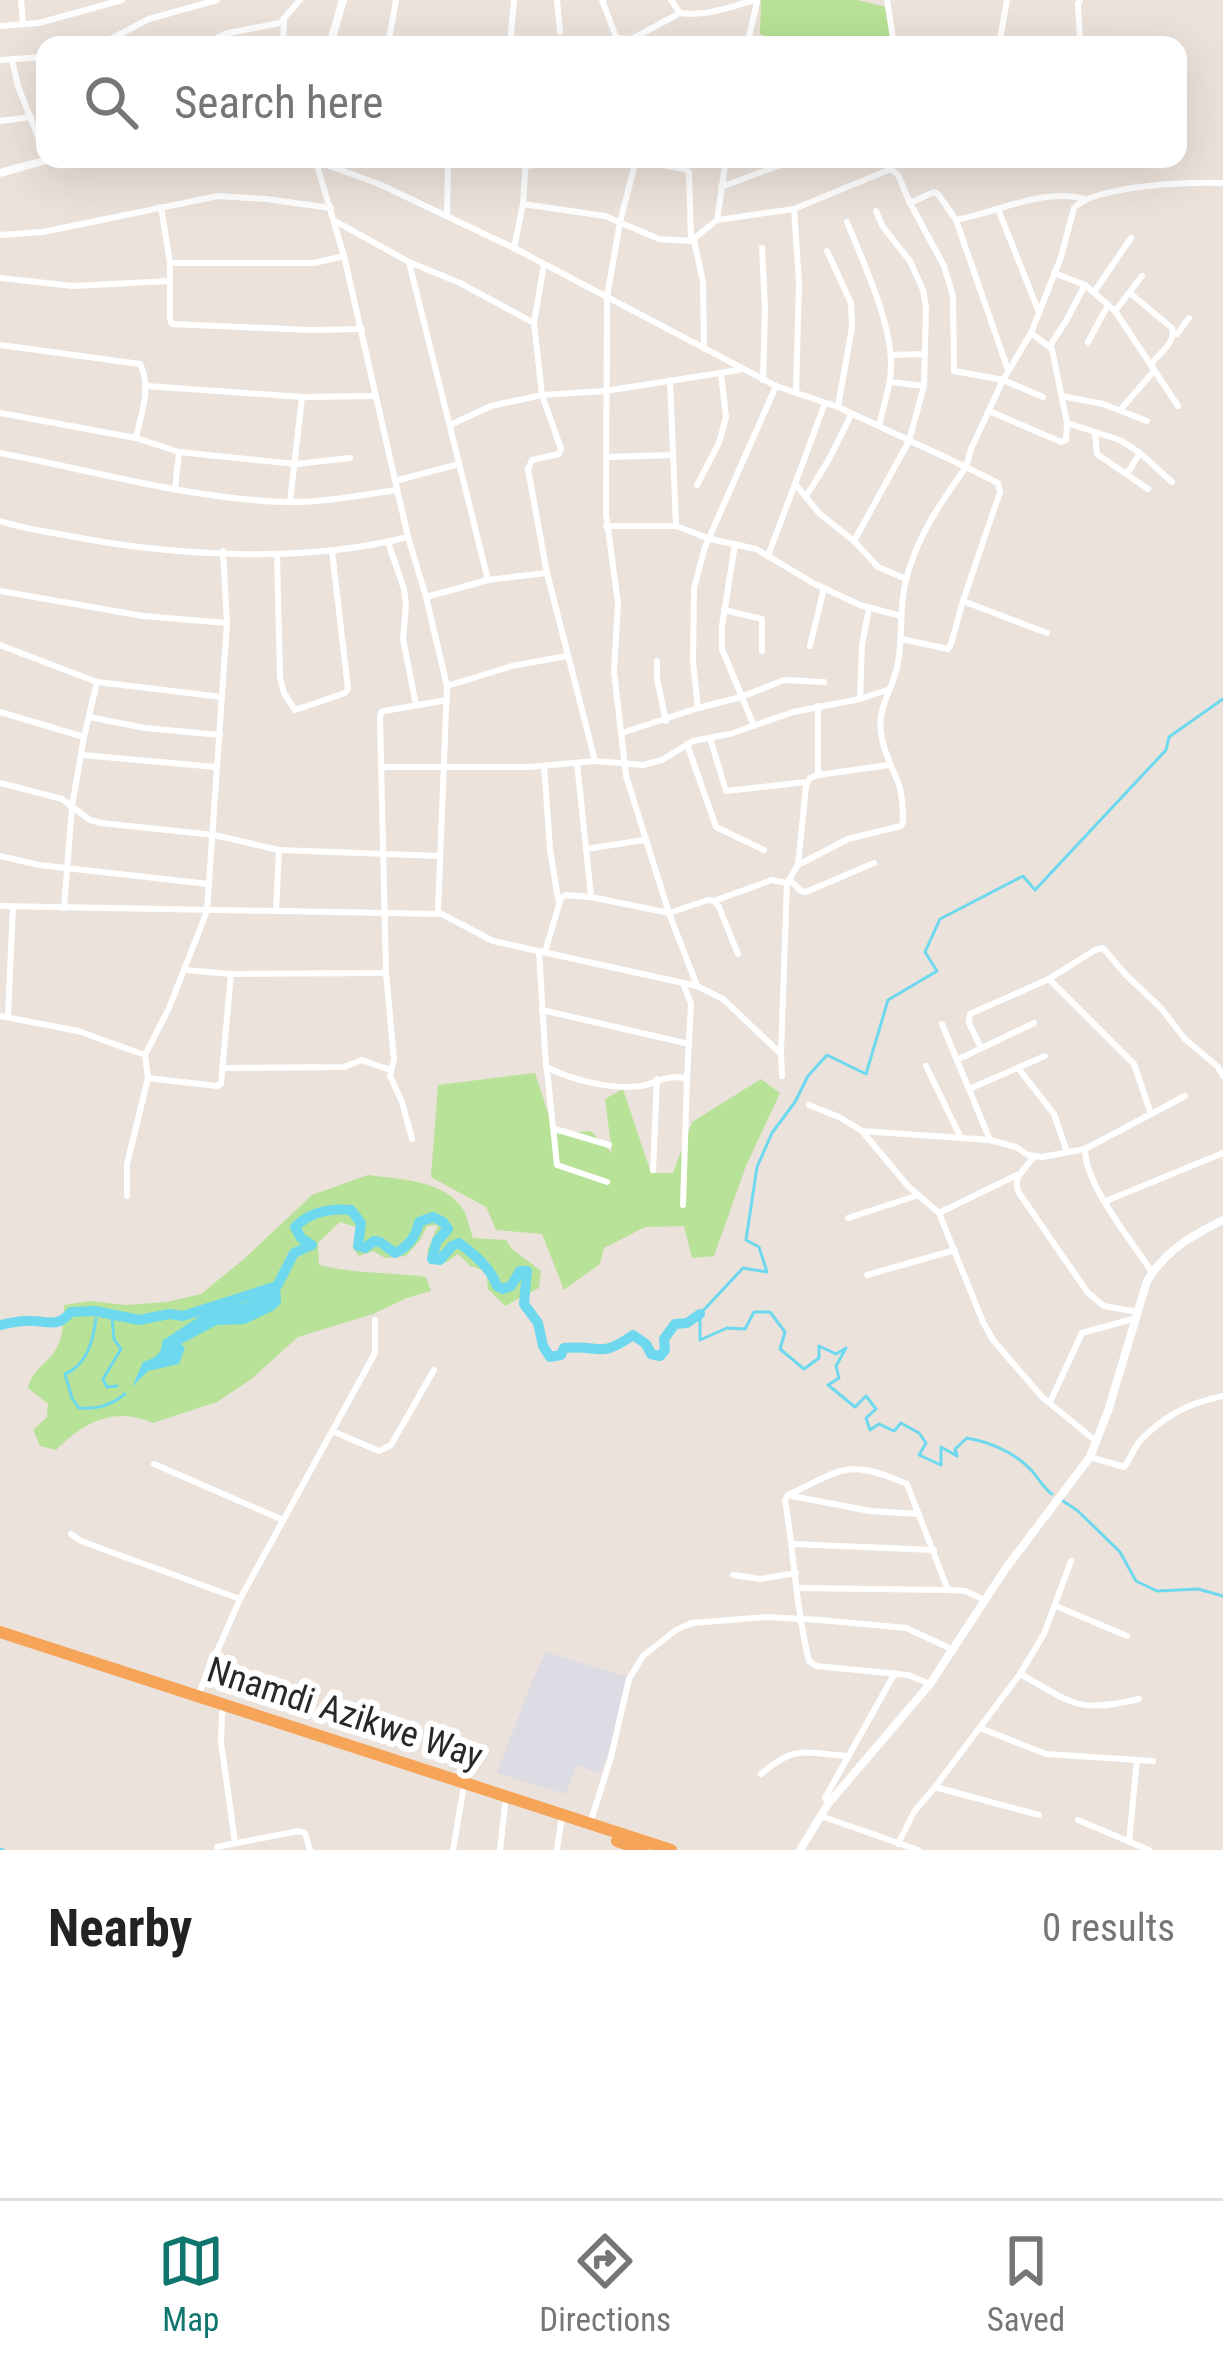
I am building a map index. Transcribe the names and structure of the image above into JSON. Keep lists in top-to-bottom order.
{
  "streets": {
    "highway": ["Nnamdi Azikwe Way"]
  },
  "page": {
    "search": "Search here",
    "heading": ["Nearby", "0 results"],
    "nav": ["Map", "Directions", "Saved"]
  }
}
